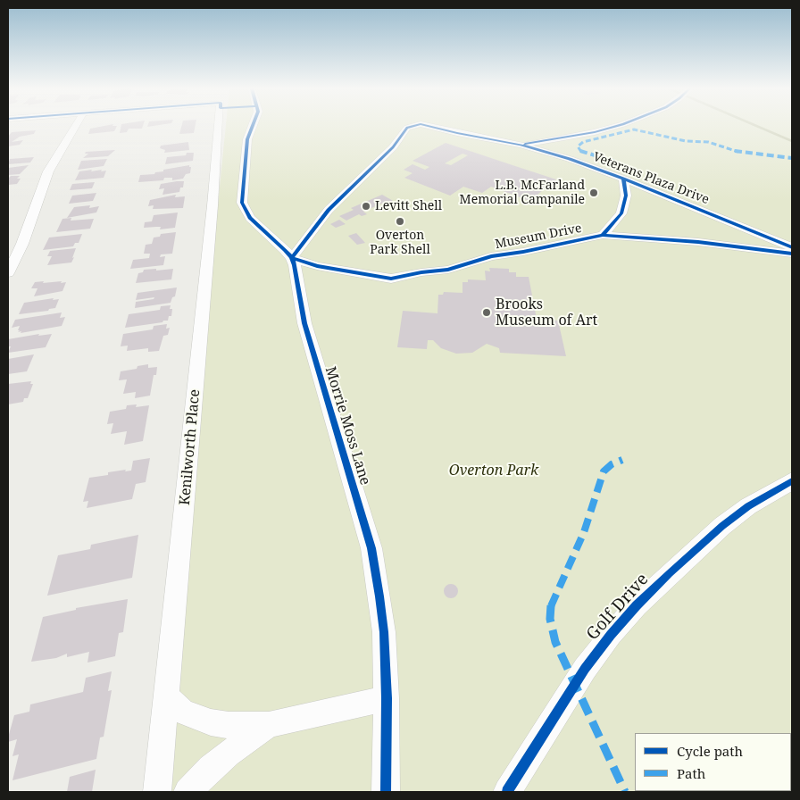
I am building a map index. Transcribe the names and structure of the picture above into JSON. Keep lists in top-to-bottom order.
{
  "streets": {
    "street": [
      "Veterans Plaza Drive",
      "Museum Drive",
      "Morrie Moss Lane",
      "Kenilworth Place",
      "Golf Drive"
    ]
  },
  "crossings": [
    ["Veterans Plaza Drive", "Museum Drive"],
    ["Veterans Plaza Drive", "Morrie Moss Lane"],
    ["Museum Drive", "Morrie Moss Lane"]
  ],
  "parks": ["Overton Park"],
  "places": [
    "L.B. McFarland Memorial Campanile",
    "Levitt Shell",
    "Overton Park Shell",
    "Brooks Museum of Art"
  ],
  "legend": ["Cycle path", "Path"]
}
